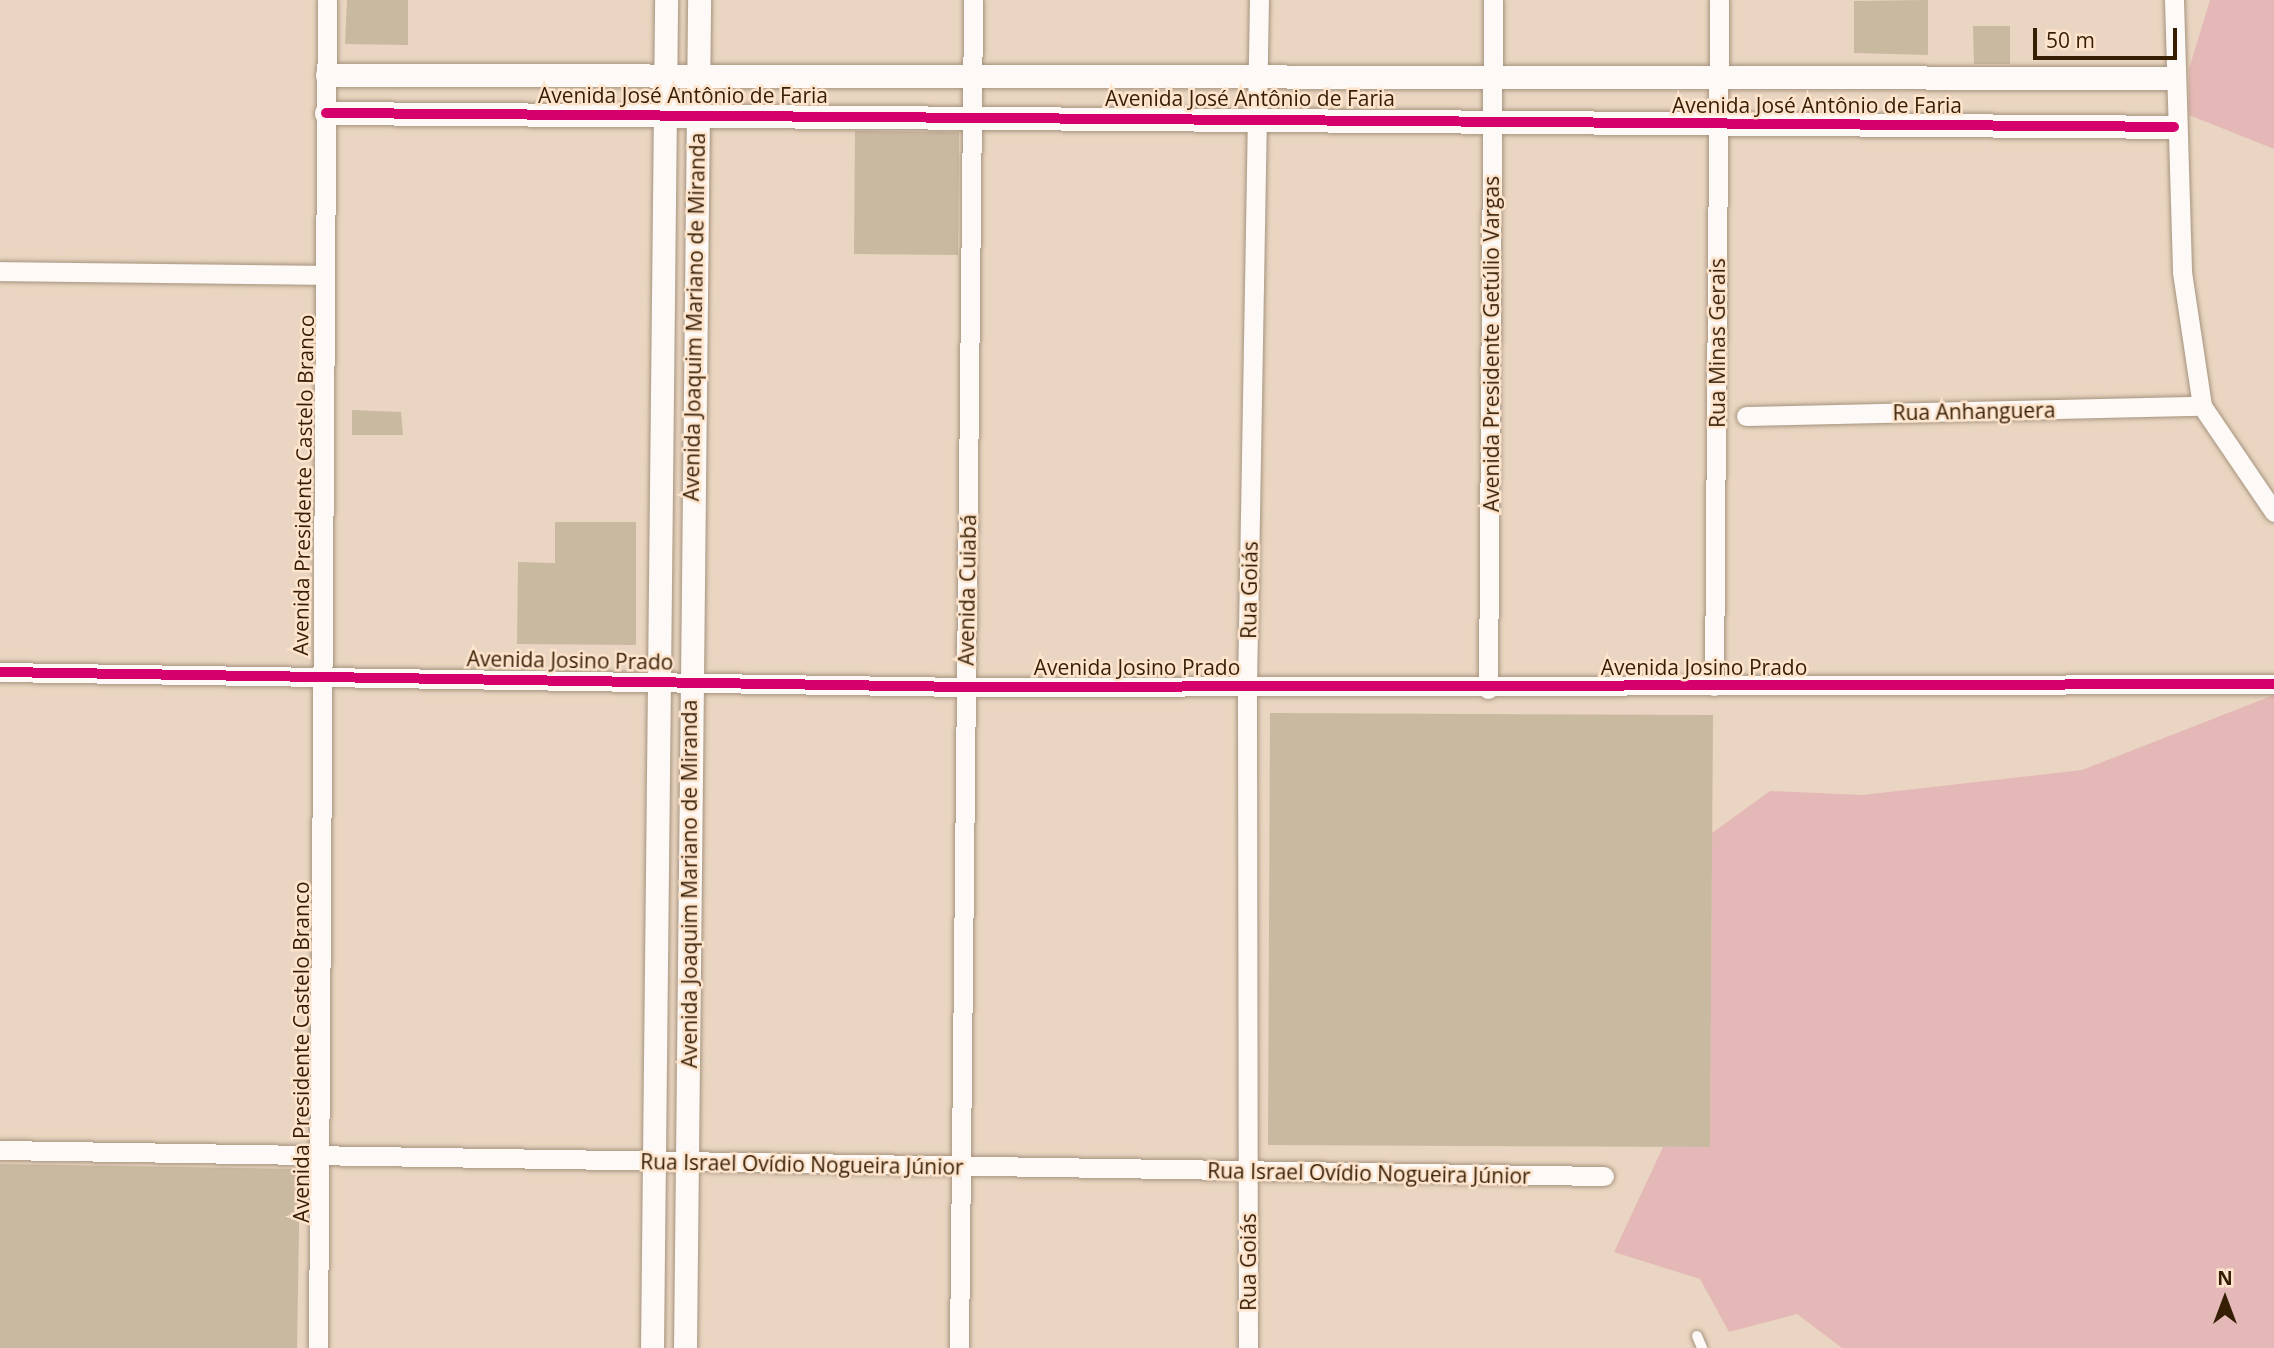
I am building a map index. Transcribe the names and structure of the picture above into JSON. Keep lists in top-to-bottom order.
{
  "streets": {
    "street": [
      "Avenida José Antônio de Faria",
      "Avenida Joaquim Mariano de Miranda",
      "Rua Minas Gerais",
      "Avenida Presidente Getúlio Vargas",
      "Rua Anhanguera",
      "Avenida Presidente Castelo Branco",
      "Avenida Cuiabá",
      "Rua Goiás",
      "Avenida Josino Prado",
      "Rua Israel Ovídio Nogueira Júnior"
    ]
  },
  "crossings": [
    ["Avenida José Antônio de Faria", "Avenida Joaquim Mariano de Miranda"],
    ["Avenida José Antônio de Faria", "Rua Minas Gerais"],
    ["Avenida José Antônio de Faria", "Avenida Presidente Getúlio Vargas"],
    ["Avenida José Antônio de Faria", "Avenida Presidente Castelo Branco"],
    ["Avenida José Antônio de Faria", "Avenida Cuiabá"],
    ["Avenida José Antônio de Faria", "Rua Goiás"],
    ["Avenida Joaquim Mariano de Miranda", "Avenida Josino Prado"],
    ["Avenida Joaquim Mariano de Miranda", "Rua Israel Ovídio Nogueira Júnior"],
    ["Rua Minas Gerais", "Avenida Josino Prado"],
    ["Avenida Presidente Getúlio Vargas", "Avenida Josino Prado"],
    ["Avenida Presidente Castelo Branco", "Avenida Josino Prado"],
    ["Avenida Presidente Castelo Branco", "Rua Israel Ovídio Nogueira Júnior"],
    ["Avenida Cuiabá", "Avenida Josino Prado"],
    ["Avenida Cuiabá", "Rua Israel Ovídio Nogueira Júnior"],
    ["Rua Goiás", "Avenida Josino Prado"],
    ["Rua Goiás", "Rua Israel Ovídio Nogueira Júnior"]
  ],
  "scale_bar": "50 m",
  "north": "top"
}
